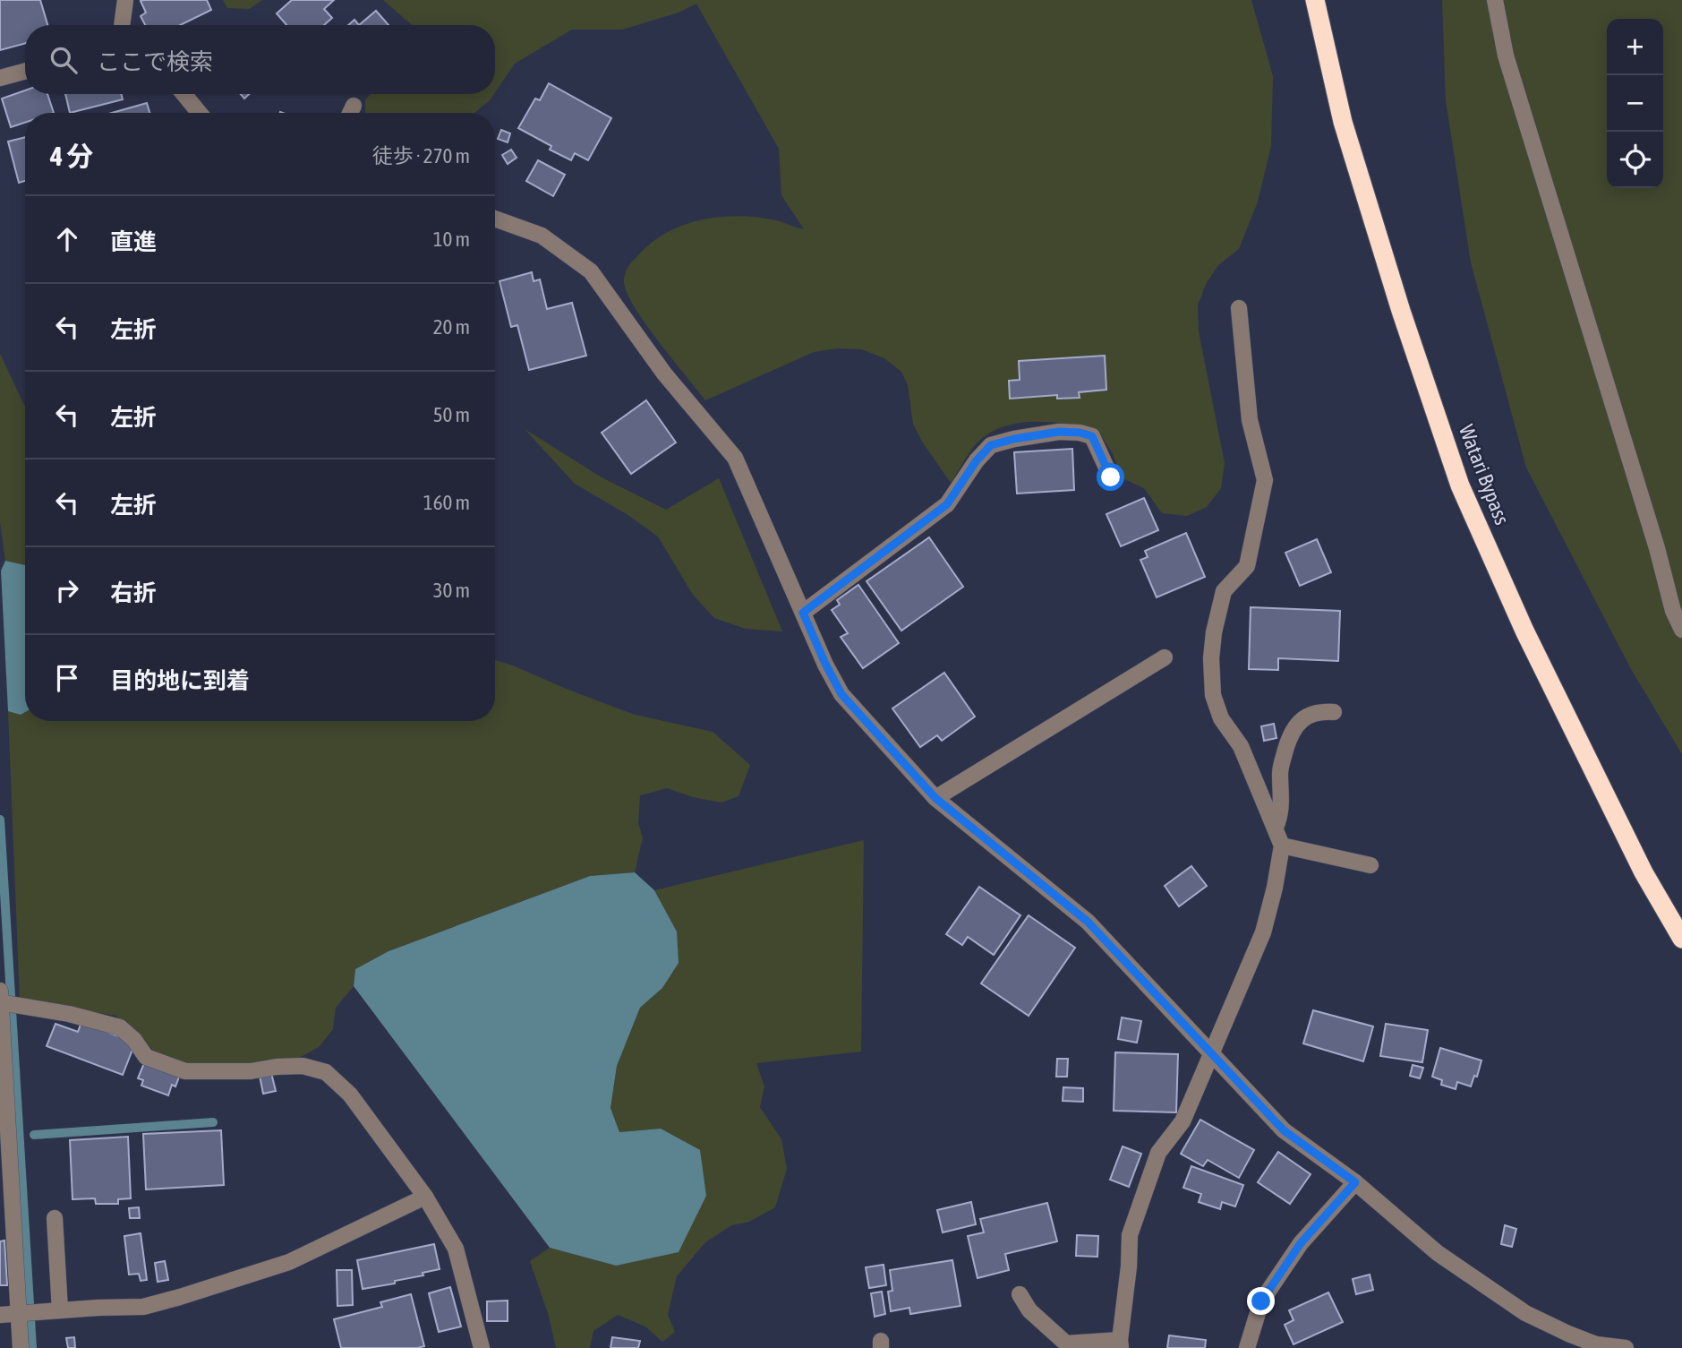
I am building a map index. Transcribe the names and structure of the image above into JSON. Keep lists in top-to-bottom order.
{
  "streets": {
    "highway": ["Watari Bypass"]
  },
  "page": {
    "map_buttons": ["+", "−"],
    "search": "ここで検索",
    "heading": ["4 分", "徒歩 · 270 m"],
    "list": [
      ["直進", "10 m"],
      ["左折", "20 m"],
      ["左折", "50 m"],
      ["左折", "160 m"],
      ["右折", "30 m"],
      "目的地に到着"
    ]
  }
}
